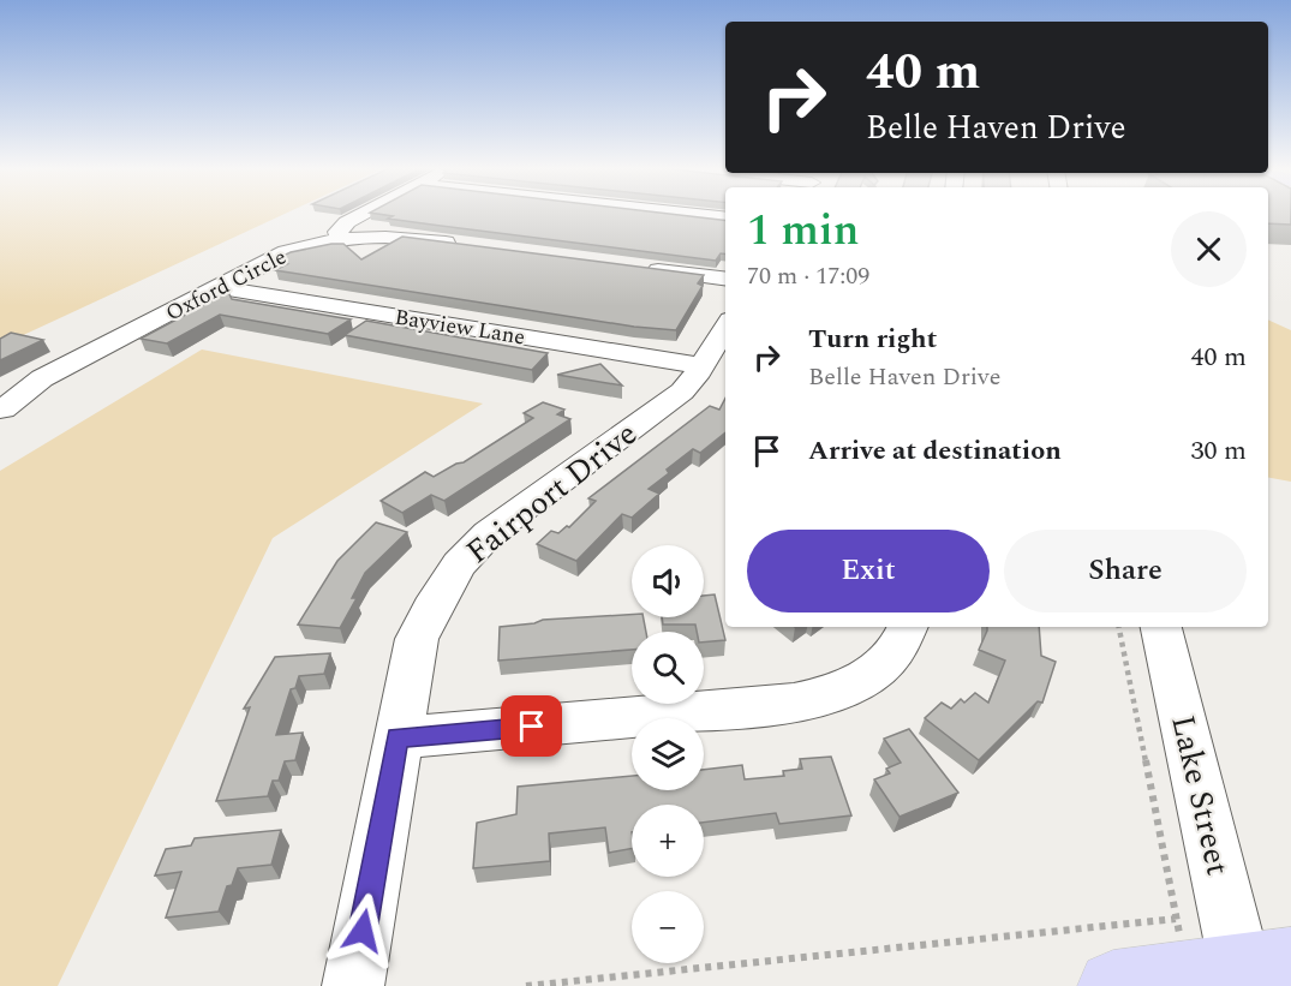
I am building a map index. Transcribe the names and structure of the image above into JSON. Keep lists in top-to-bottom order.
{
  "streets": {
    "street": [
      "Oxford Circle",
      "Bayview Lane",
      "Fairport Drive",
      "Lake Street"
    ]
  },
  "crossings": [
    ["Oxford Circle", "Bayview Lane"],
    ["Bayview Lane", "Fairport Drive"]
  ],
  "page": {
    "turn": ["40 m", "Belle Haven Drive"],
    "heading": ["1 min", "70 m · 17:09"],
    "list": [
      {
        "name": "Turn right",
        "note": "Belle Haven Drive",
        "value": "40 m"
      },
      {
        "name": "Arrive at destination",
        "value": "30 m"
      }
    ],
    "buttons": ["Exit", "Share"],
    "map_buttons": ["+", "−"]
  }
}
